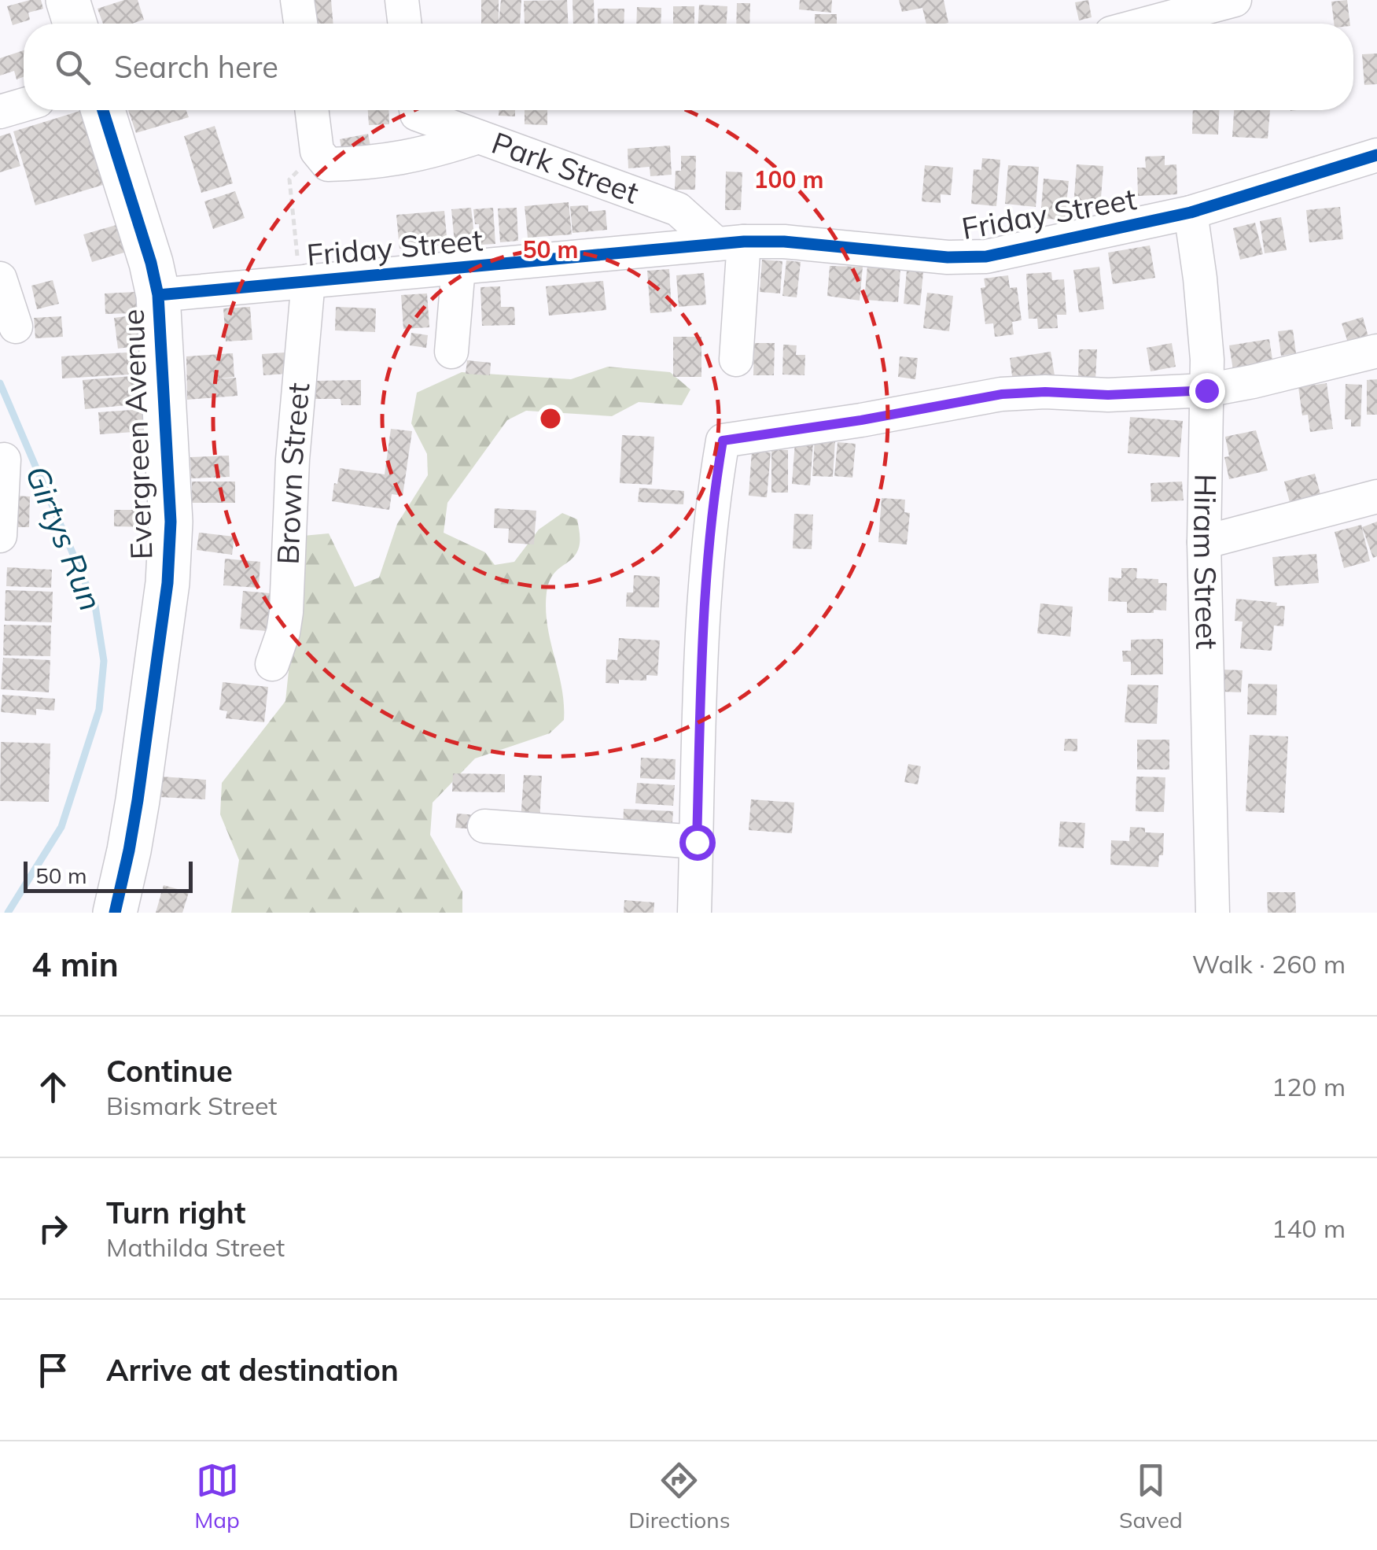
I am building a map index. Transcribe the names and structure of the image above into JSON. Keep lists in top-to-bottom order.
{
  "streets": {
    "main road": ["Evergreen Avenue"],
    "street": [
      "Park Street",
      "Friday Street",
      "Brown Street",
      "Hiram Street"
    ]
  },
  "crossings": [
    ["Park Street", "Friday Street"],
    ["Friday Street", "Evergreen Avenue"],
    ["Friday Street", "Brown Street"],
    ["Friday Street", "Hiram Street"]
  ],
  "water": ["Girtys Run"],
  "scale_bar": "50 m",
  "page": {
    "search": "Search here",
    "scale": "50 m",
    "heading": ["4 min", "Walk · 260 m"],
    "list": [
      ["Continue", "Bismark Street", "120 m"],
      ["Turn right", "Mathilda Street", "140 m"],
      "Arrive at destination"
    ],
    "nav": ["Map", "Directions", "Saved"]
  },
  "rings": ["100 m", "50 m"]
}
